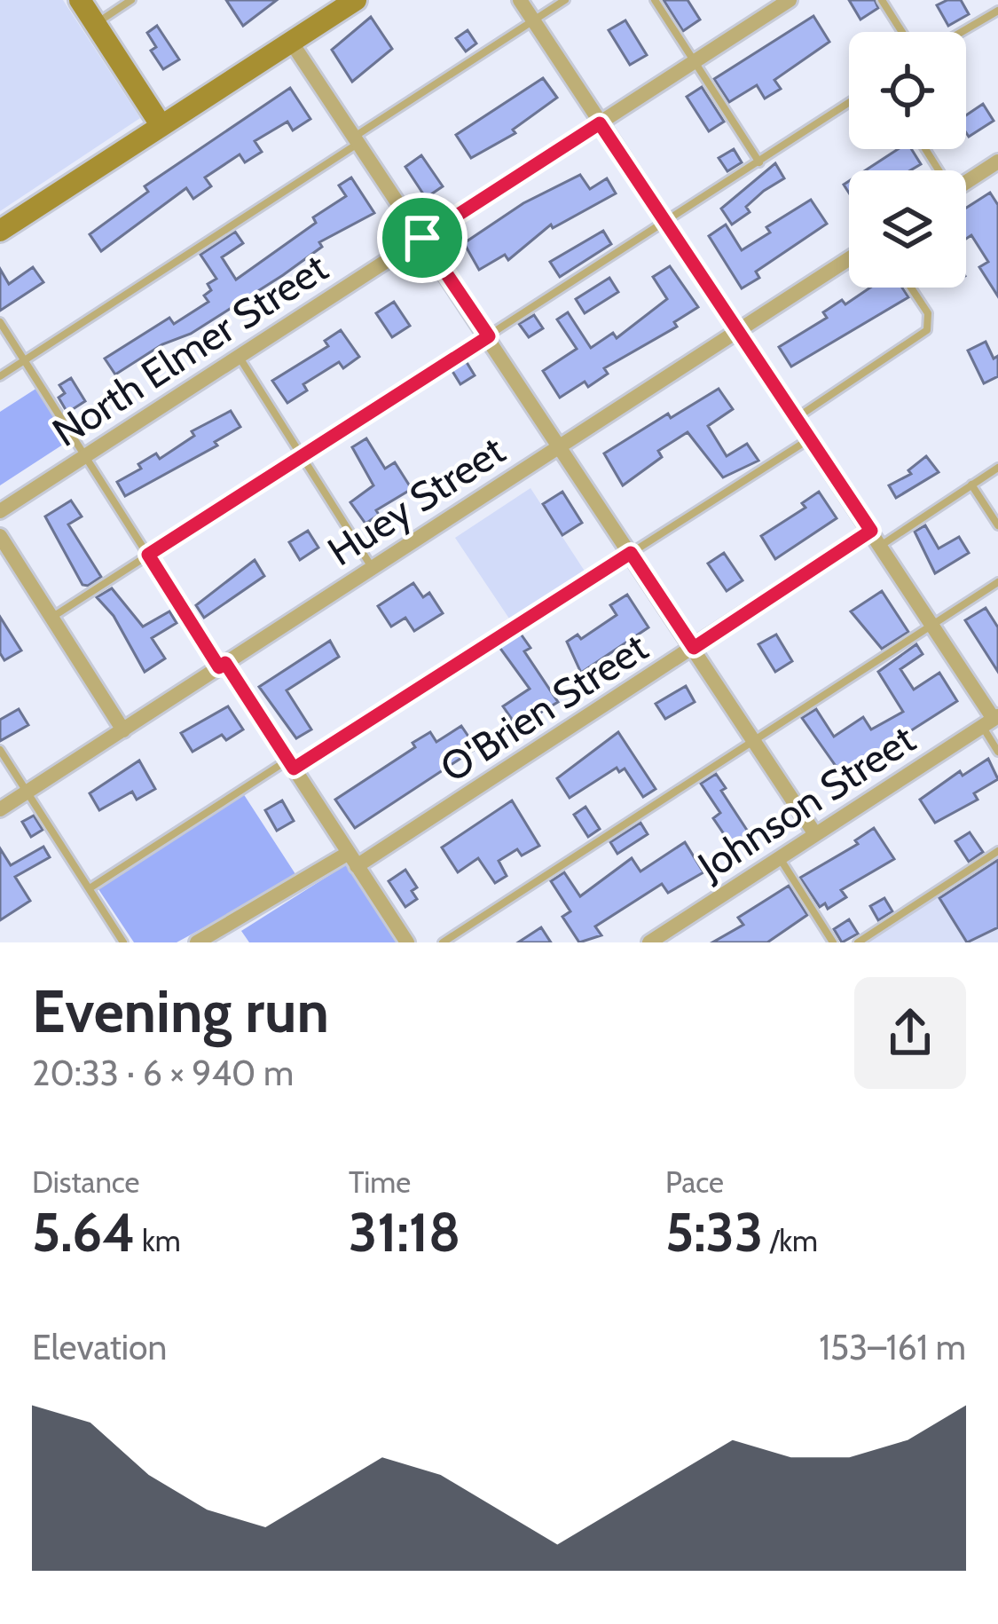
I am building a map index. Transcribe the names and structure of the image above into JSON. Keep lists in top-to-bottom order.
{
  "streets": {
    "street": [
      "North Elmer Street",
      "Huey Street",
      "O'Brien Street",
      "Johnson Street"
    ]
  },
  "page": {
    "heading": ["Evening run", "20:33 · 6 × 940 m"],
    "stats": [
      ["Distance", "5.64 km"],
      ["Time", "31:18"],
      ["Pace", "5:33 /km"]
    ],
    "chart": ["Elevation", "153–161 m"]
  }
}
